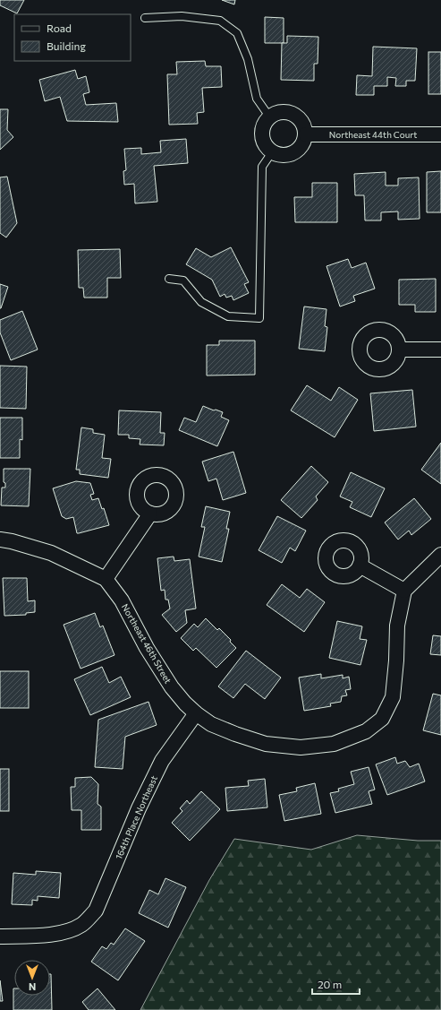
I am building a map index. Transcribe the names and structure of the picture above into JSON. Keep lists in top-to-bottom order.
{
  "streets": {
    "street": ["Northeast 44th Court", "Northeast 46th Street", "164th Place Northeast"]
  },
  "crossings": [
    ["Northeast 46th Street", "164th Place Northeast"]
  ],
  "legend": ["Road", "Building"],
  "scale_bar": "20 m",
  "north": "bottom"
}
